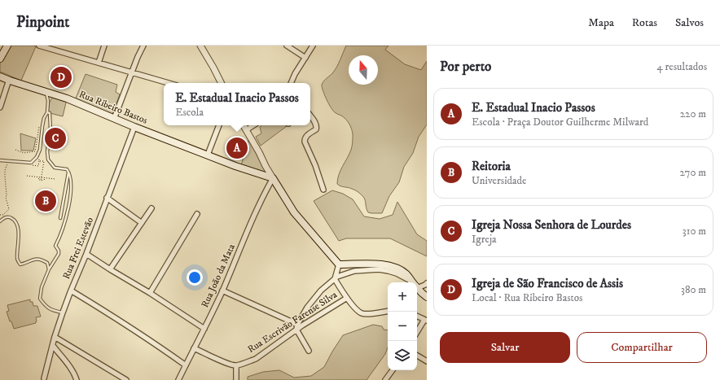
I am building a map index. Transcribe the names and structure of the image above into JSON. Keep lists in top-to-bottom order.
{
  "streets": {
    "main road": ["Rua Ribeiro Bastos"],
    "street": ["Rua Frei Estevão", "Rua João da Mata", "Rua Escrivão Farense Silva"]
  },
  "crossings": [
    ["Rua Ribeiro Bastos", "Rua Frei Estevão"],
    ["Rua Ribeiro Bastos", "Rua João da Mata"]
  ],
  "north": "top",
  "page": {
    "header": "Pinpoint",
    "nav": ["Mapa", "Rotas", "Salvos"],
    "heading": ["Por perto", "4 resultados"],
    "pins": [
      "D",
      "C",
      "A",
      "B"
    ],
    "popup": ["E. Estadual Inacio Passos", "Escola"],
    "list": [
      {
        "mark": "A",
        "name": "E. Estadual Inacio Passos",
        "note": "Escola · Praça Doutor Guilherme Milward",
        "value": "220 m"
      },
      {
        "mark": "B",
        "name": "Reitoria",
        "note": "Universidade",
        "value": "270 m"
      },
      {
        "mark": "C",
        "name": "Igreja Nossa Senhora de Lourdes",
        "note": "Igreja",
        "value": "310 m"
      },
      {
        "mark": "D",
        "name": "Igreja de São Francisco de Assis",
        "note": "Local · Rua Ribeiro Bastos",
        "value": "380 m"
      }
    ],
    "map_buttons": ["+", "−"],
    "buttons": ["Salvar", "Compartilhar"]
  }
}
